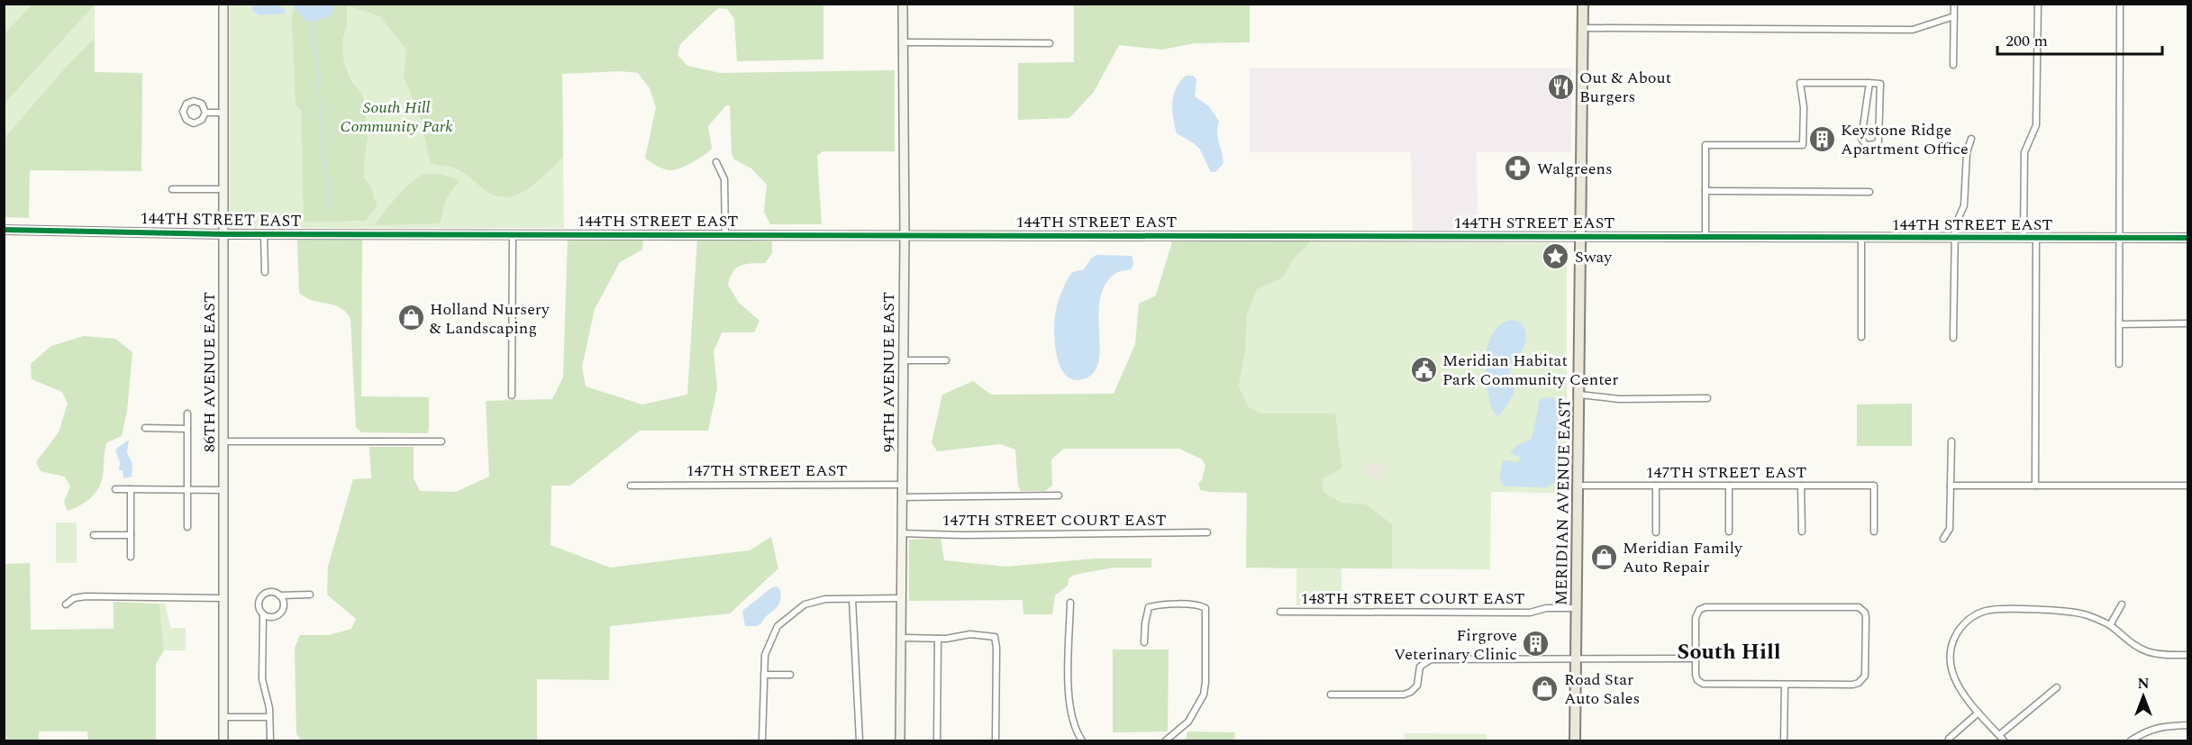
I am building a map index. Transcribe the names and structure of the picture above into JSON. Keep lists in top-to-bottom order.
{
  "streets": {
    "main road": ["MERIDIAN AVENUE EAST"],
    "street": [
      "144TH STREET EAST",
      "86TH AVENUE EAST",
      "94TH AVENUE EAST",
      "147TH STREET EAST",
      "147TH STREET COURT EAST",
      "148TH STREET COURT EAST"
    ]
  },
  "crossings": [
    ["144TH STREET EAST", "86TH AVENUE EAST"],
    ["144TH STREET EAST", "94TH AVENUE EAST"],
    ["144TH STREET EAST", "MERIDIAN AVENUE EAST"],
    ["94TH AVENUE EAST", "147TH STREET EAST"],
    ["94TH AVENUE EAST", "147TH STREET COURT EAST"],
    ["147TH STREET EAST", "MERIDIAN AVENUE EAST"],
    ["MERIDIAN AVENUE EAST", "148TH STREET COURT EAST"]
  ],
  "districts": ["South Hill"],
  "parks": ["South Hill Community Park"],
  "places": {
    "restaurant": ["Out & About Burgers"],
    "building": ["Keystone Ridge Apartment Office", "Firgrove Veterinary Clinic"],
    "pharmacy": ["Walgreens"],
    "place": ["Sway"],
    "shop": ["Holland Nursery & Landscaping", "Meridian Family Auto Repair", "Road Star Auto Sales"],
    "public building": ["Meridian Habitat Park Community Center"]
  },
  "scale_bar": "200 m",
  "north": "top"
}
